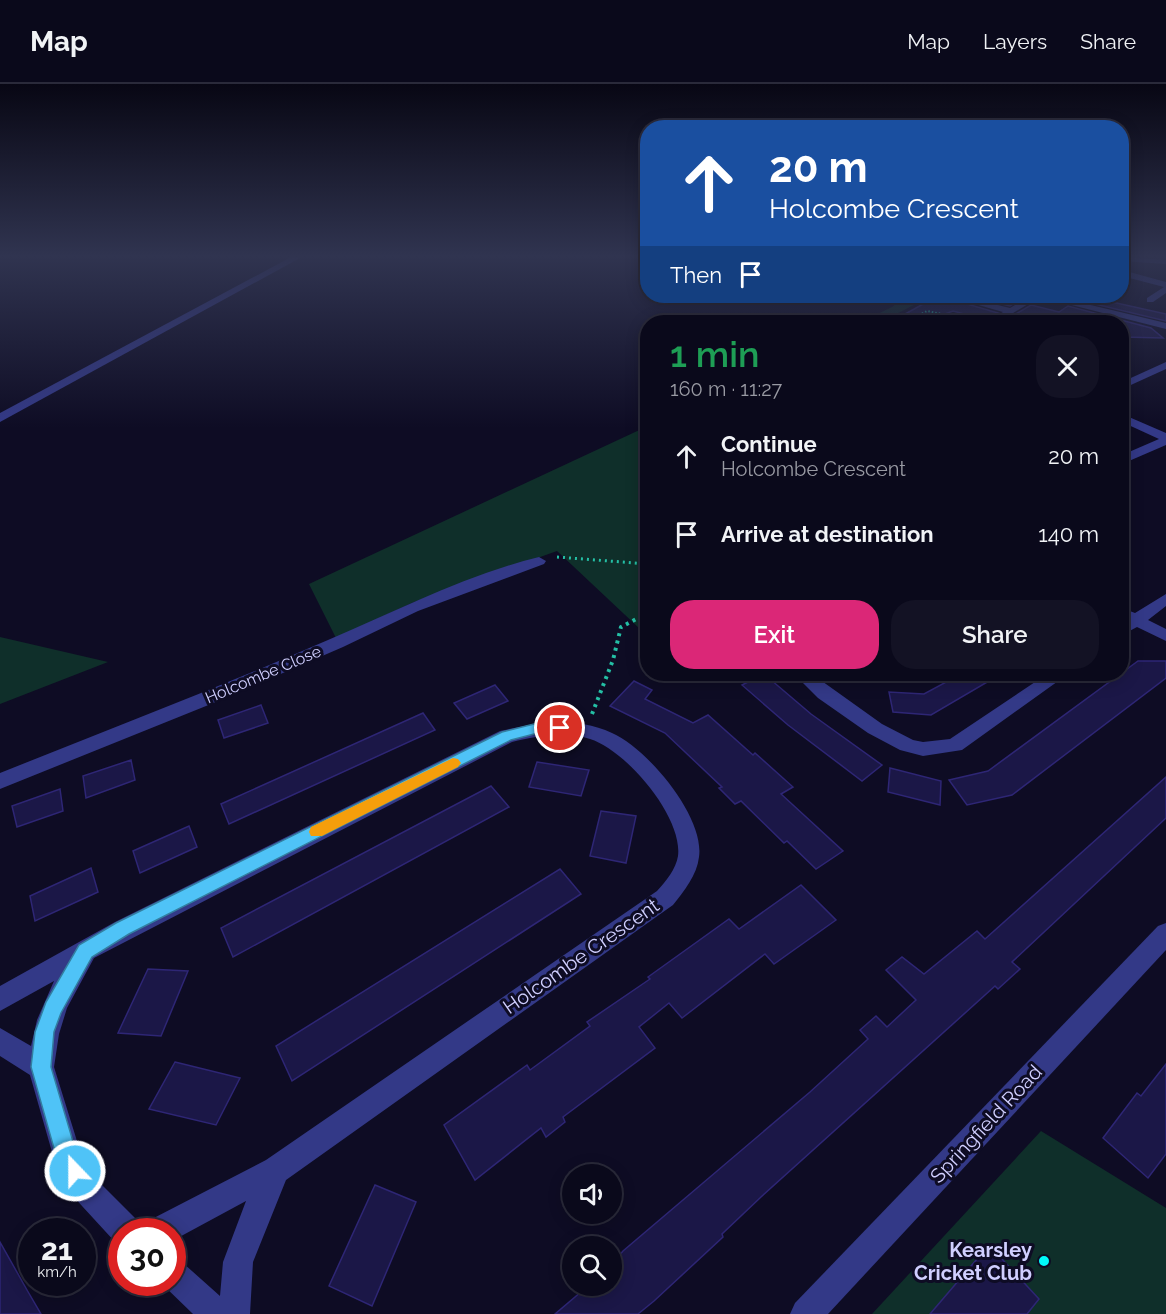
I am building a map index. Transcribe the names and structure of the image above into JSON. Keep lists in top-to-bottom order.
{
  "streets": {
    "street": ["Holcombe Close", "Holcombe Crescent", "Springfield Road"]
  },
  "places": ["Kearsley Cricket Club"],
  "page": {
    "header": "Map",
    "nav": ["Map", "Layers", "Share"],
    "turn": ["20 m", "Holcombe Crescent"],
    "then": "Then",
    "heading": ["1 min", "160 m · 11:27"],
    "list": [
      {
        "name": "Continue",
        "note": "Holcombe Crescent",
        "value": "20 m"
      },
      {
        "name": "Arrive at destination",
        "value": "140 m"
      }
    ],
    "buttons": ["Exit", "Share"],
    "speed": "21 km/h",
    "limit": "30"
  }
}
